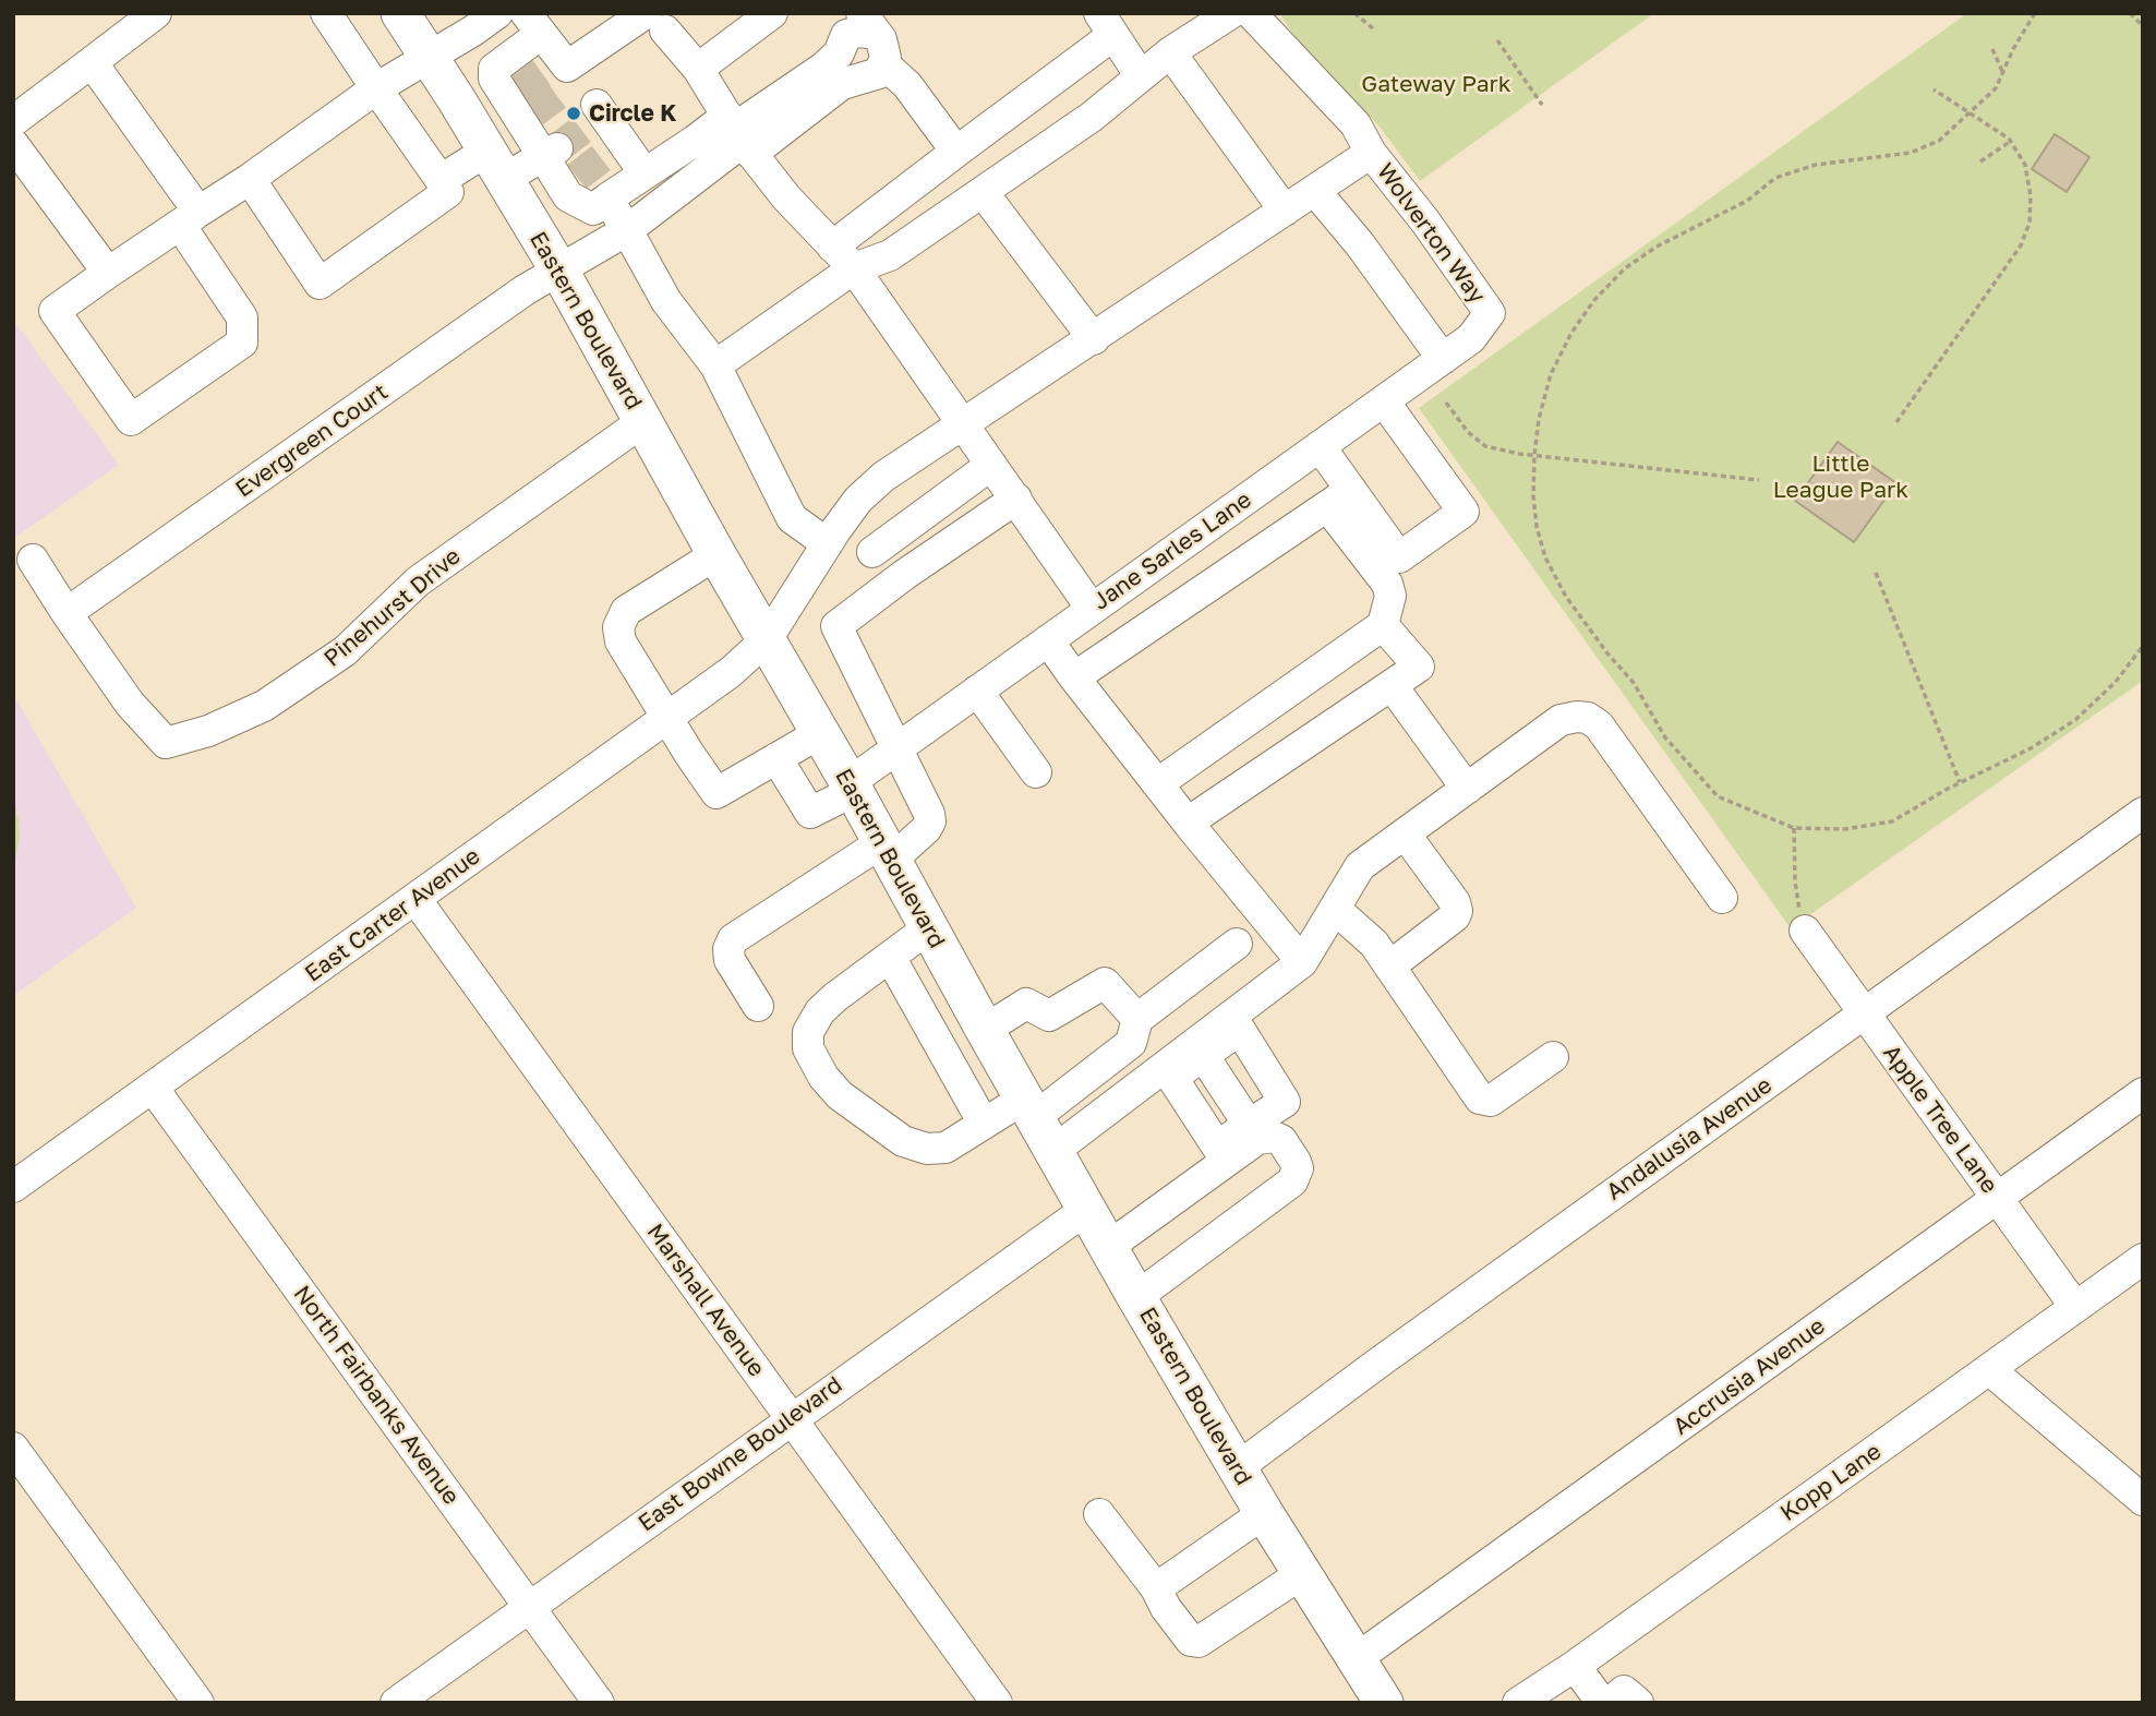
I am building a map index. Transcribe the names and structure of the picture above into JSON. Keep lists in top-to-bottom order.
{
  "streets": {
    "main road": ["Eastern Boulevard"],
    "street": [
      "Wolverton Way",
      "Evergreen Court",
      "Jane Sarles Lane",
      "Pinehurst Drive",
      "East Carter Avenue",
      "Apple Tree Lane",
      "Andalusia Avenue",
      "Marshall Avenue",
      "Accrusia Avenue",
      "North Fairbanks Avenue",
      "East Bowne Boulevard",
      "Kopp Lane"
    ]
  },
  "crossings": [
    ["Wolverton Way", "Jane Sarles Lane"],
    ["Wolverton Way", "East Carter Avenue"],
    ["Eastern Boulevard", "Evergreen Court"],
    ["Eastern Boulevard", "Jane Sarles Lane"],
    ["Eastern Boulevard", "Pinehurst Drive"],
    ["Eastern Boulevard", "East Carter Avenue"],
    ["Eastern Boulevard", "Andalusia Avenue"],
    ["Eastern Boulevard", "Accrusia Avenue"],
    ["Eastern Boulevard", "East Bowne Boulevard"],
    ["Evergreen Court", "Pinehurst Drive"],
    ["East Carter Avenue", "Marshall Avenue"],
    ["East Carter Avenue", "North Fairbanks Avenue"],
    ["Apple Tree Lane", "Andalusia Avenue"],
    ["Apple Tree Lane", "Accrusia Avenue"],
    ["Apple Tree Lane", "Kopp Lane"],
    ["Marshall Avenue", "East Bowne Boulevard"],
    ["North Fairbanks Avenue", "East Bowne Boulevard"]
  ],
  "parks": ["Gateway Park", "Little League Park"],
  "places": ["Circle K"]
}
